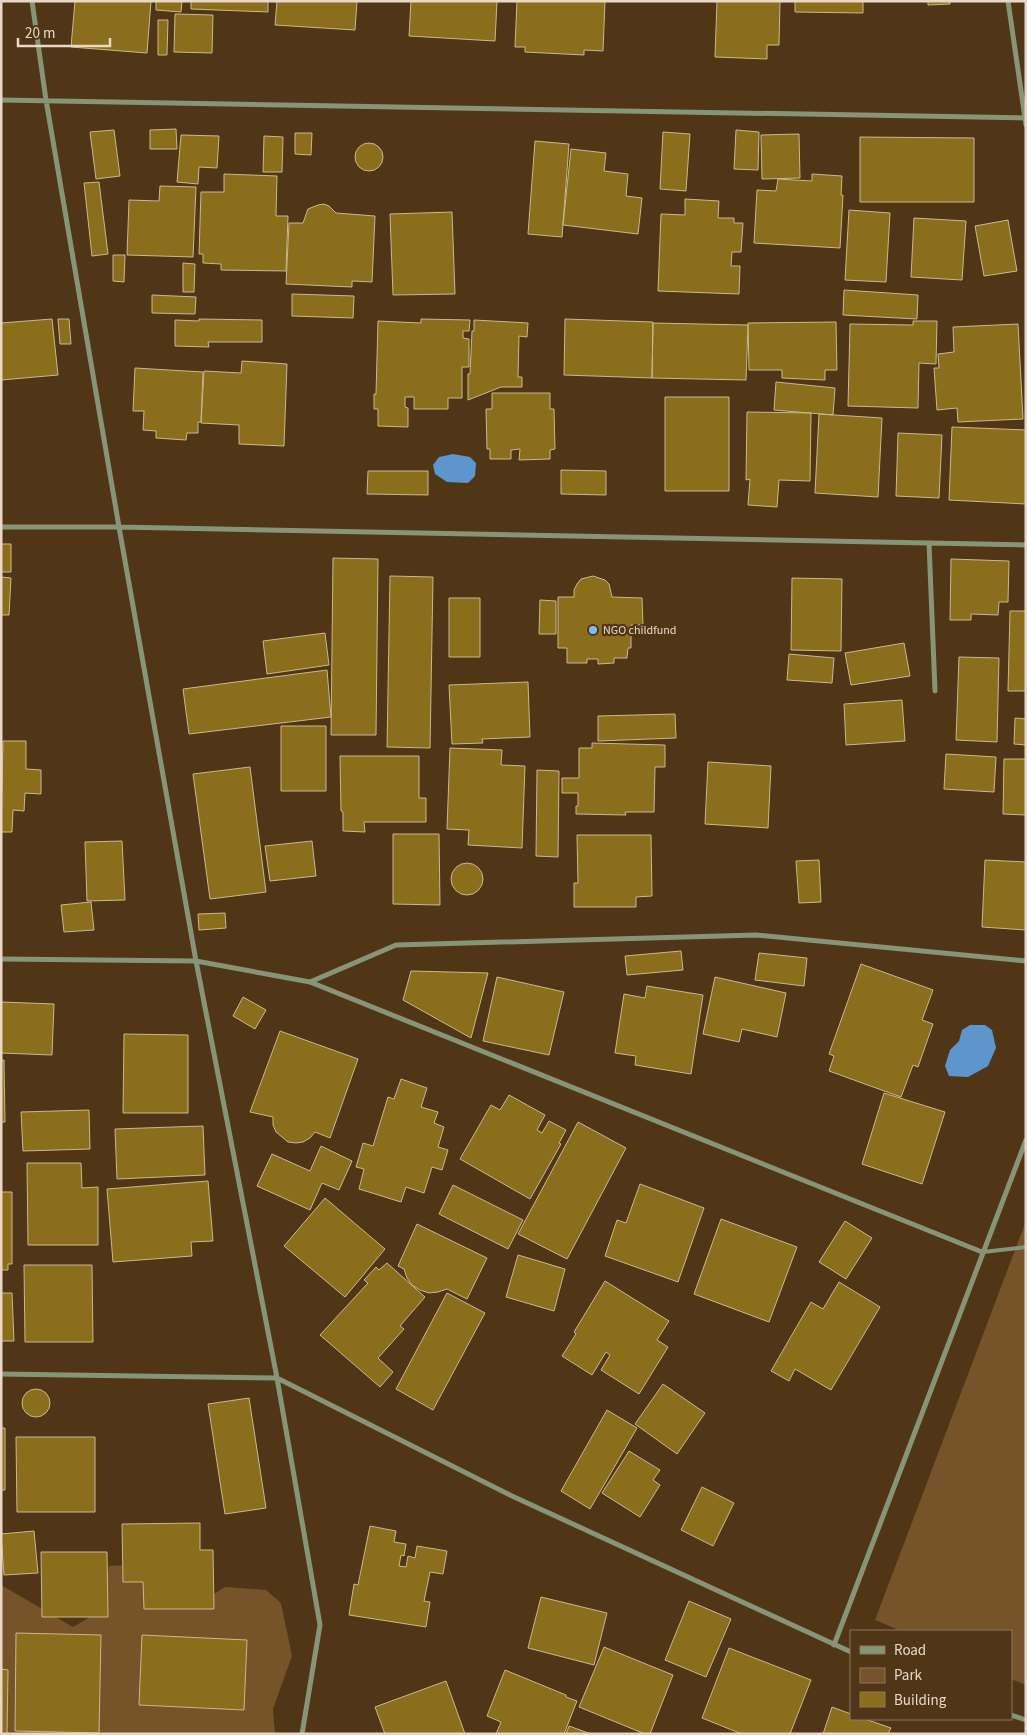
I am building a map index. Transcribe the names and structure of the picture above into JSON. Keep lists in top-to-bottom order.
{
  "places": ["NGO childfund"],
  "legend": ["Road", "Park", "Building"],
  "scale_bar": "20 m"
}
